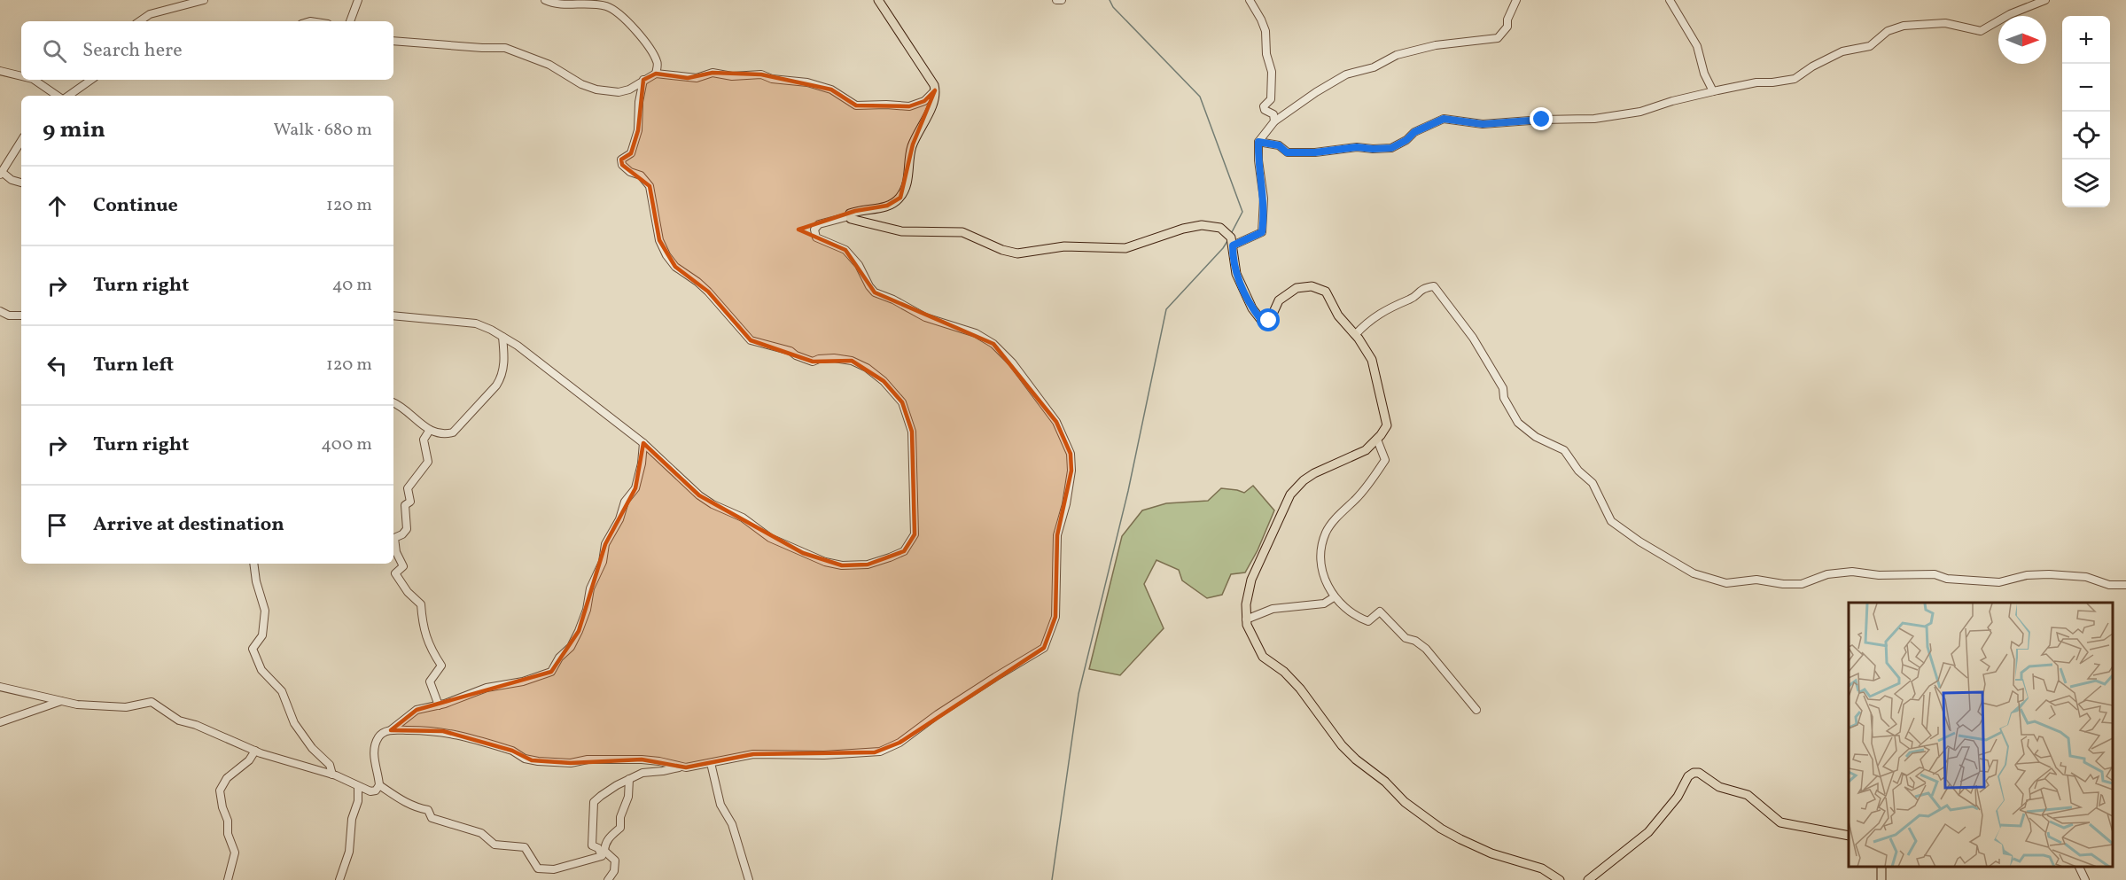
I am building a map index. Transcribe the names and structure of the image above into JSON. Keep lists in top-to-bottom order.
{
  "north": "right",
  "page": {
    "map_buttons": ["+", "−"],
    "search": "Search here",
    "heading": ["9 min", "Walk · 680 m"],
    "list": [
      ["Continue", "120 m"],
      ["Turn right", "40 m"],
      ["Turn left", "120 m"],
      ["Turn right", "400 m"],
      "Arrive at destination"
    ]
  }
}
